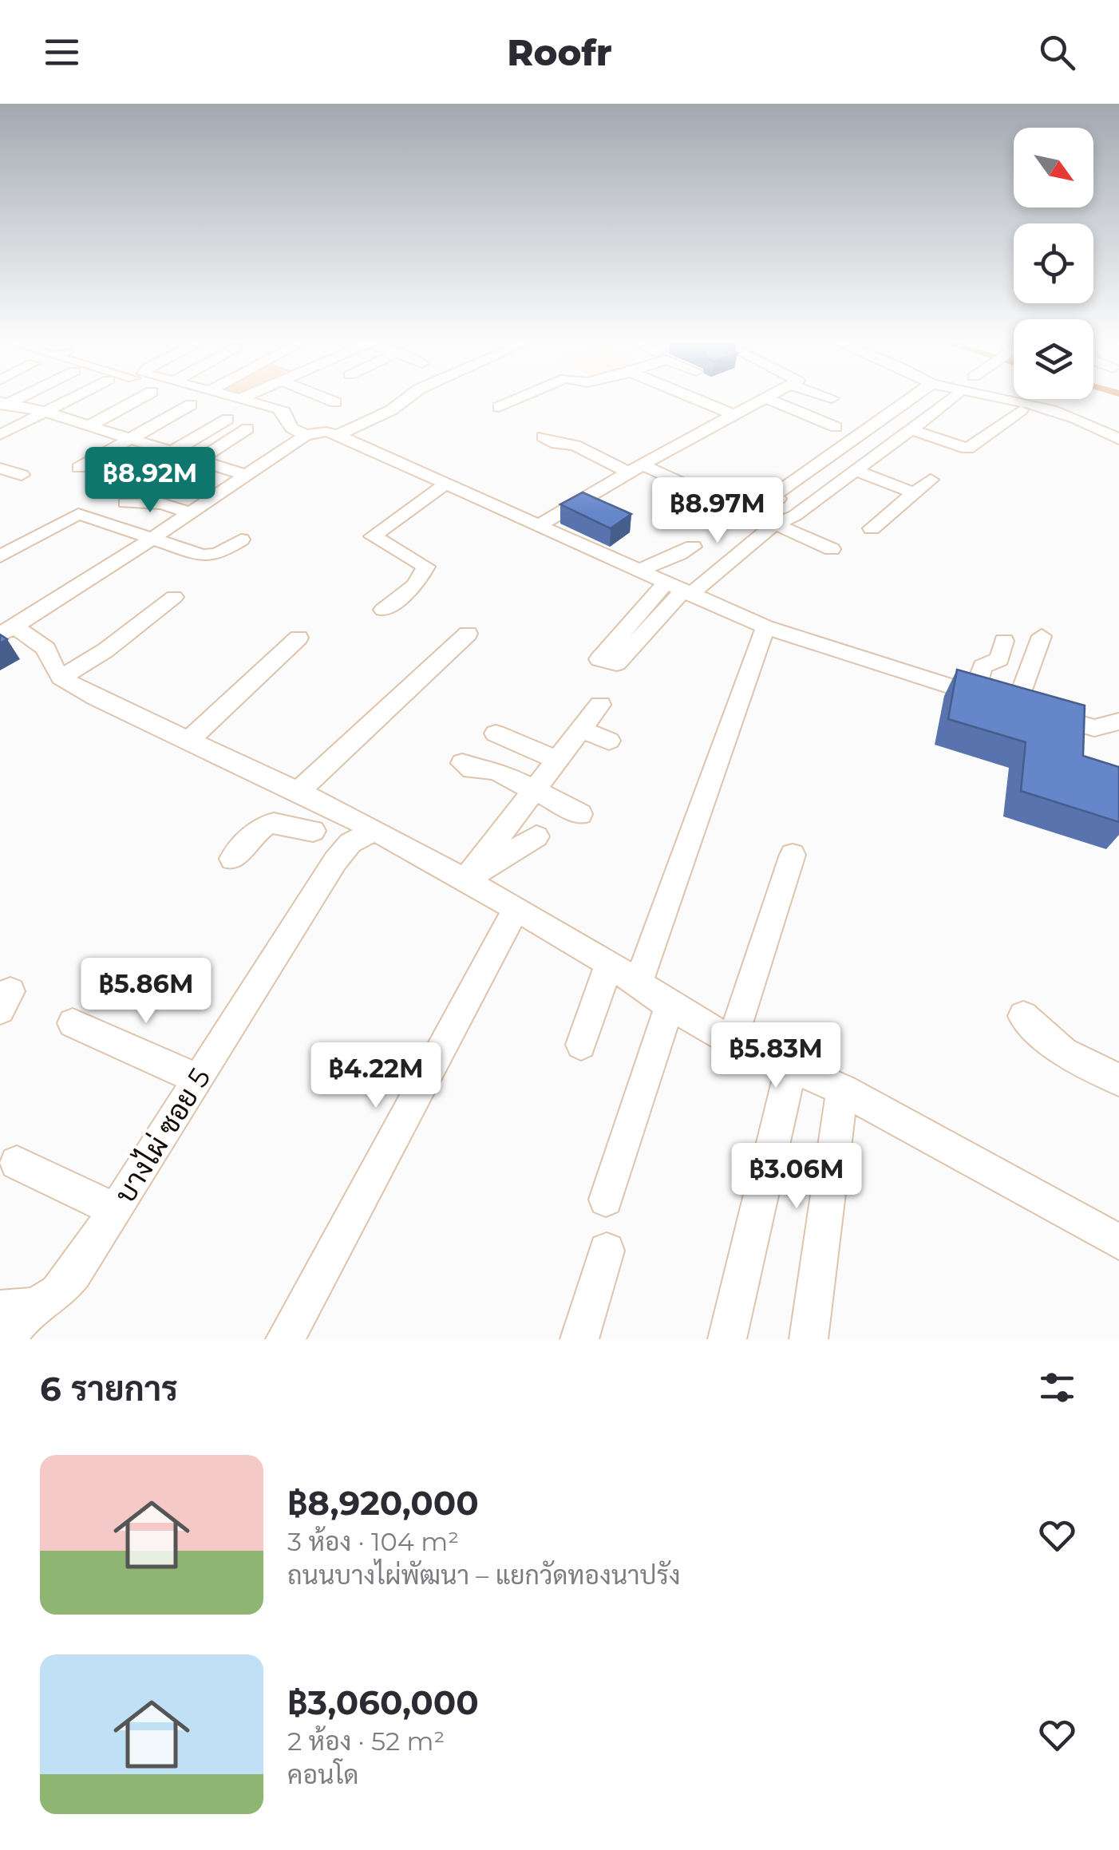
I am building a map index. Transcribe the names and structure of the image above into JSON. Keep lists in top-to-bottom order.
{
  "streets": {
    "street": ["บางไผ่ ซอย 5"]
  },
  "north": "bottom right",
  "page": {
    "header": "Roofr",
    "price": [
      "฿8.92M",
      "฿8.97M",
      "฿5.86M",
      "฿5.83M",
      "฿4.22M",
      "฿3.06M"
    ],
    "heading": "6 รายการ",
    "list": [
      {
        "name": "฿8,920,000",
        "note": "3 ห้อง · 104 m² · ถนนบางไผ่พัฒนา – แยกวัดทองนาปรัง"
      },
      {
        "name": "฿3,060,000",
        "note": "2 ห้อง · 52 m² · คอนโด"
      }
    ]
  }
}
